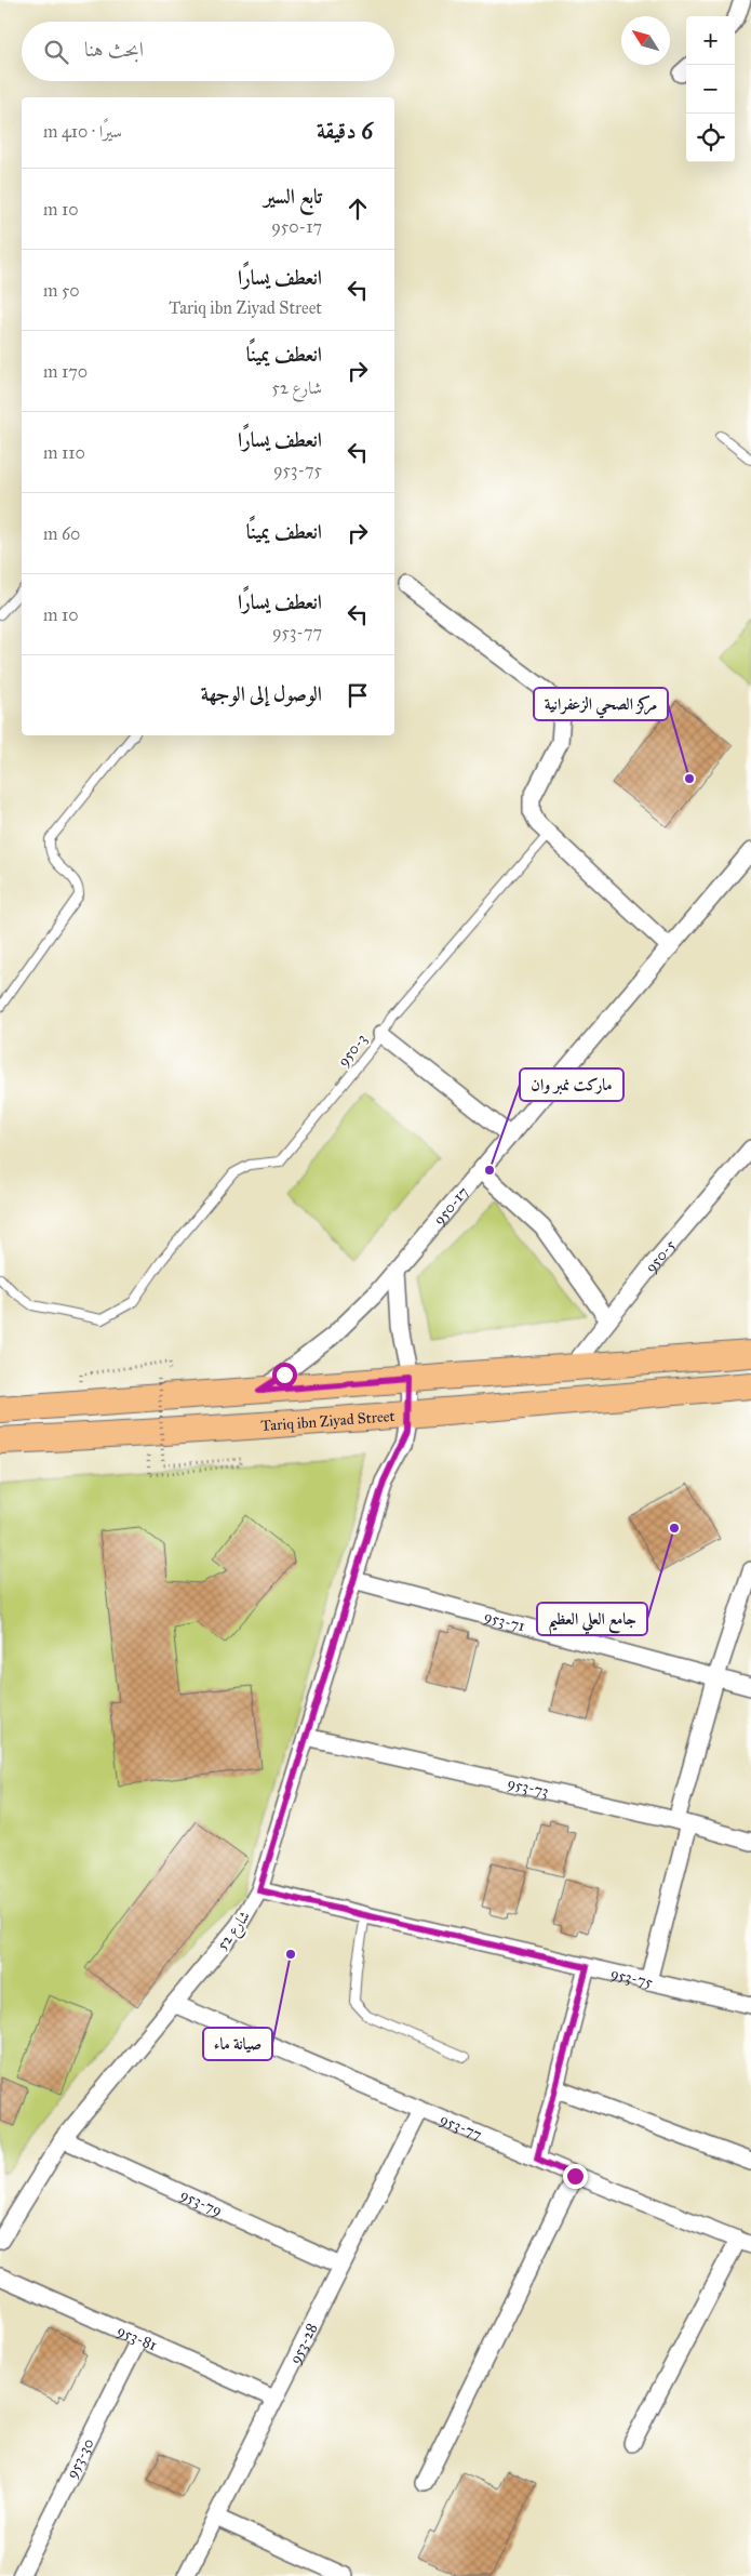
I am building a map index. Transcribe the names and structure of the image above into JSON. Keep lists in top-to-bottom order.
{
  "streets": {
    "main road": ["Tariq ibn Ziyad Street"],
    "street": [
      "950-17",
      "950-5",
      "953-71",
      "953-73",
      "شارع 52",
      "953-75",
      "953-77",
      "953-79",
      "953-81",
      "953-28",
      "953-30"
    ],
    "lane": ["950-3"]
  },
  "crossings": [
    ["950-17", "شارع 52"],
    ["Tariq ibn Ziyad Street", "شارع 52"],
    ["953-71", "شارع 52"],
    ["953-73", "شارع 52"],
    ["شارع 52", "953-75"],
    ["شارع 52", "953-77"],
    ["شارع 52", "953-79"],
    ["953-77", "953-28"],
    ["953-79", "953-28"],
    ["953-81", "953-28"],
    ["953-81", "953-30"]
  ],
  "places": [
    "مركز الصحي الزعفرانية",
    "ماركت نمبر وان",
    "جامع العلي العظيم",
    "صيانة ماء"
  ],
  "north": "top left",
  "page": {
    "map_buttons": ["+", "−"],
    "search": "ابحث هنا",
    "heading": ["6 دقيقة", "سيرًا · 410 m"],
    "list": [
      ["تابع السير", "950-17", "10 m"],
      ["انعطف يسارًا", "Tariq ibn Ziyad Street", "50 m"],
      ["انعطف يمينًا", "شارع 52", "170 m"],
      ["انعطف يسارًا", "953-75", "110 m"],
      ["انعطف يمينًا", "60 m"],
      ["انعطف يسارًا", "953-77", "10 m"],
      "الوصول إلى الوجهة"
    ]
  }
}
